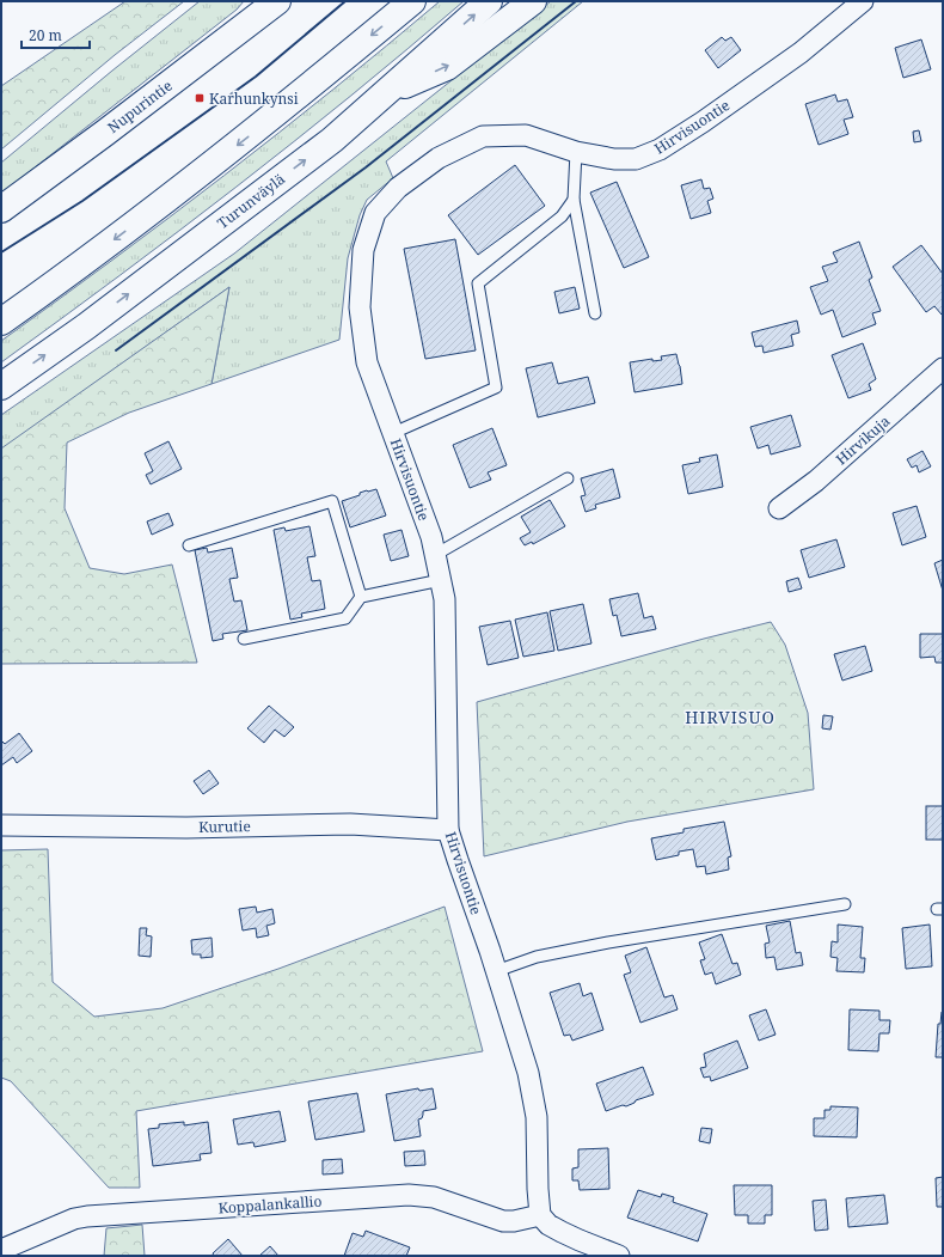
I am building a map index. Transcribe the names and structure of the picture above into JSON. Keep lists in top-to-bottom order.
{
  "streets": {
    "main road": ["Nupurintie", "Turunväylä"],
    "street": [
      "Hirvisuontie",
      "Hirvikuja",
      "Kurutie",
      "Koppalankallio"
    ]
  },
  "crossings": [
    ["Hirvisuontie", "Kurutie"],
    ["Hirvisuontie", "Koppalankallio"]
  ],
  "districts": ["HIRVISUO"],
  "places": {
    "transit": ["Karhunkynsi"]
  },
  "scale_bar": "20 m"
}
